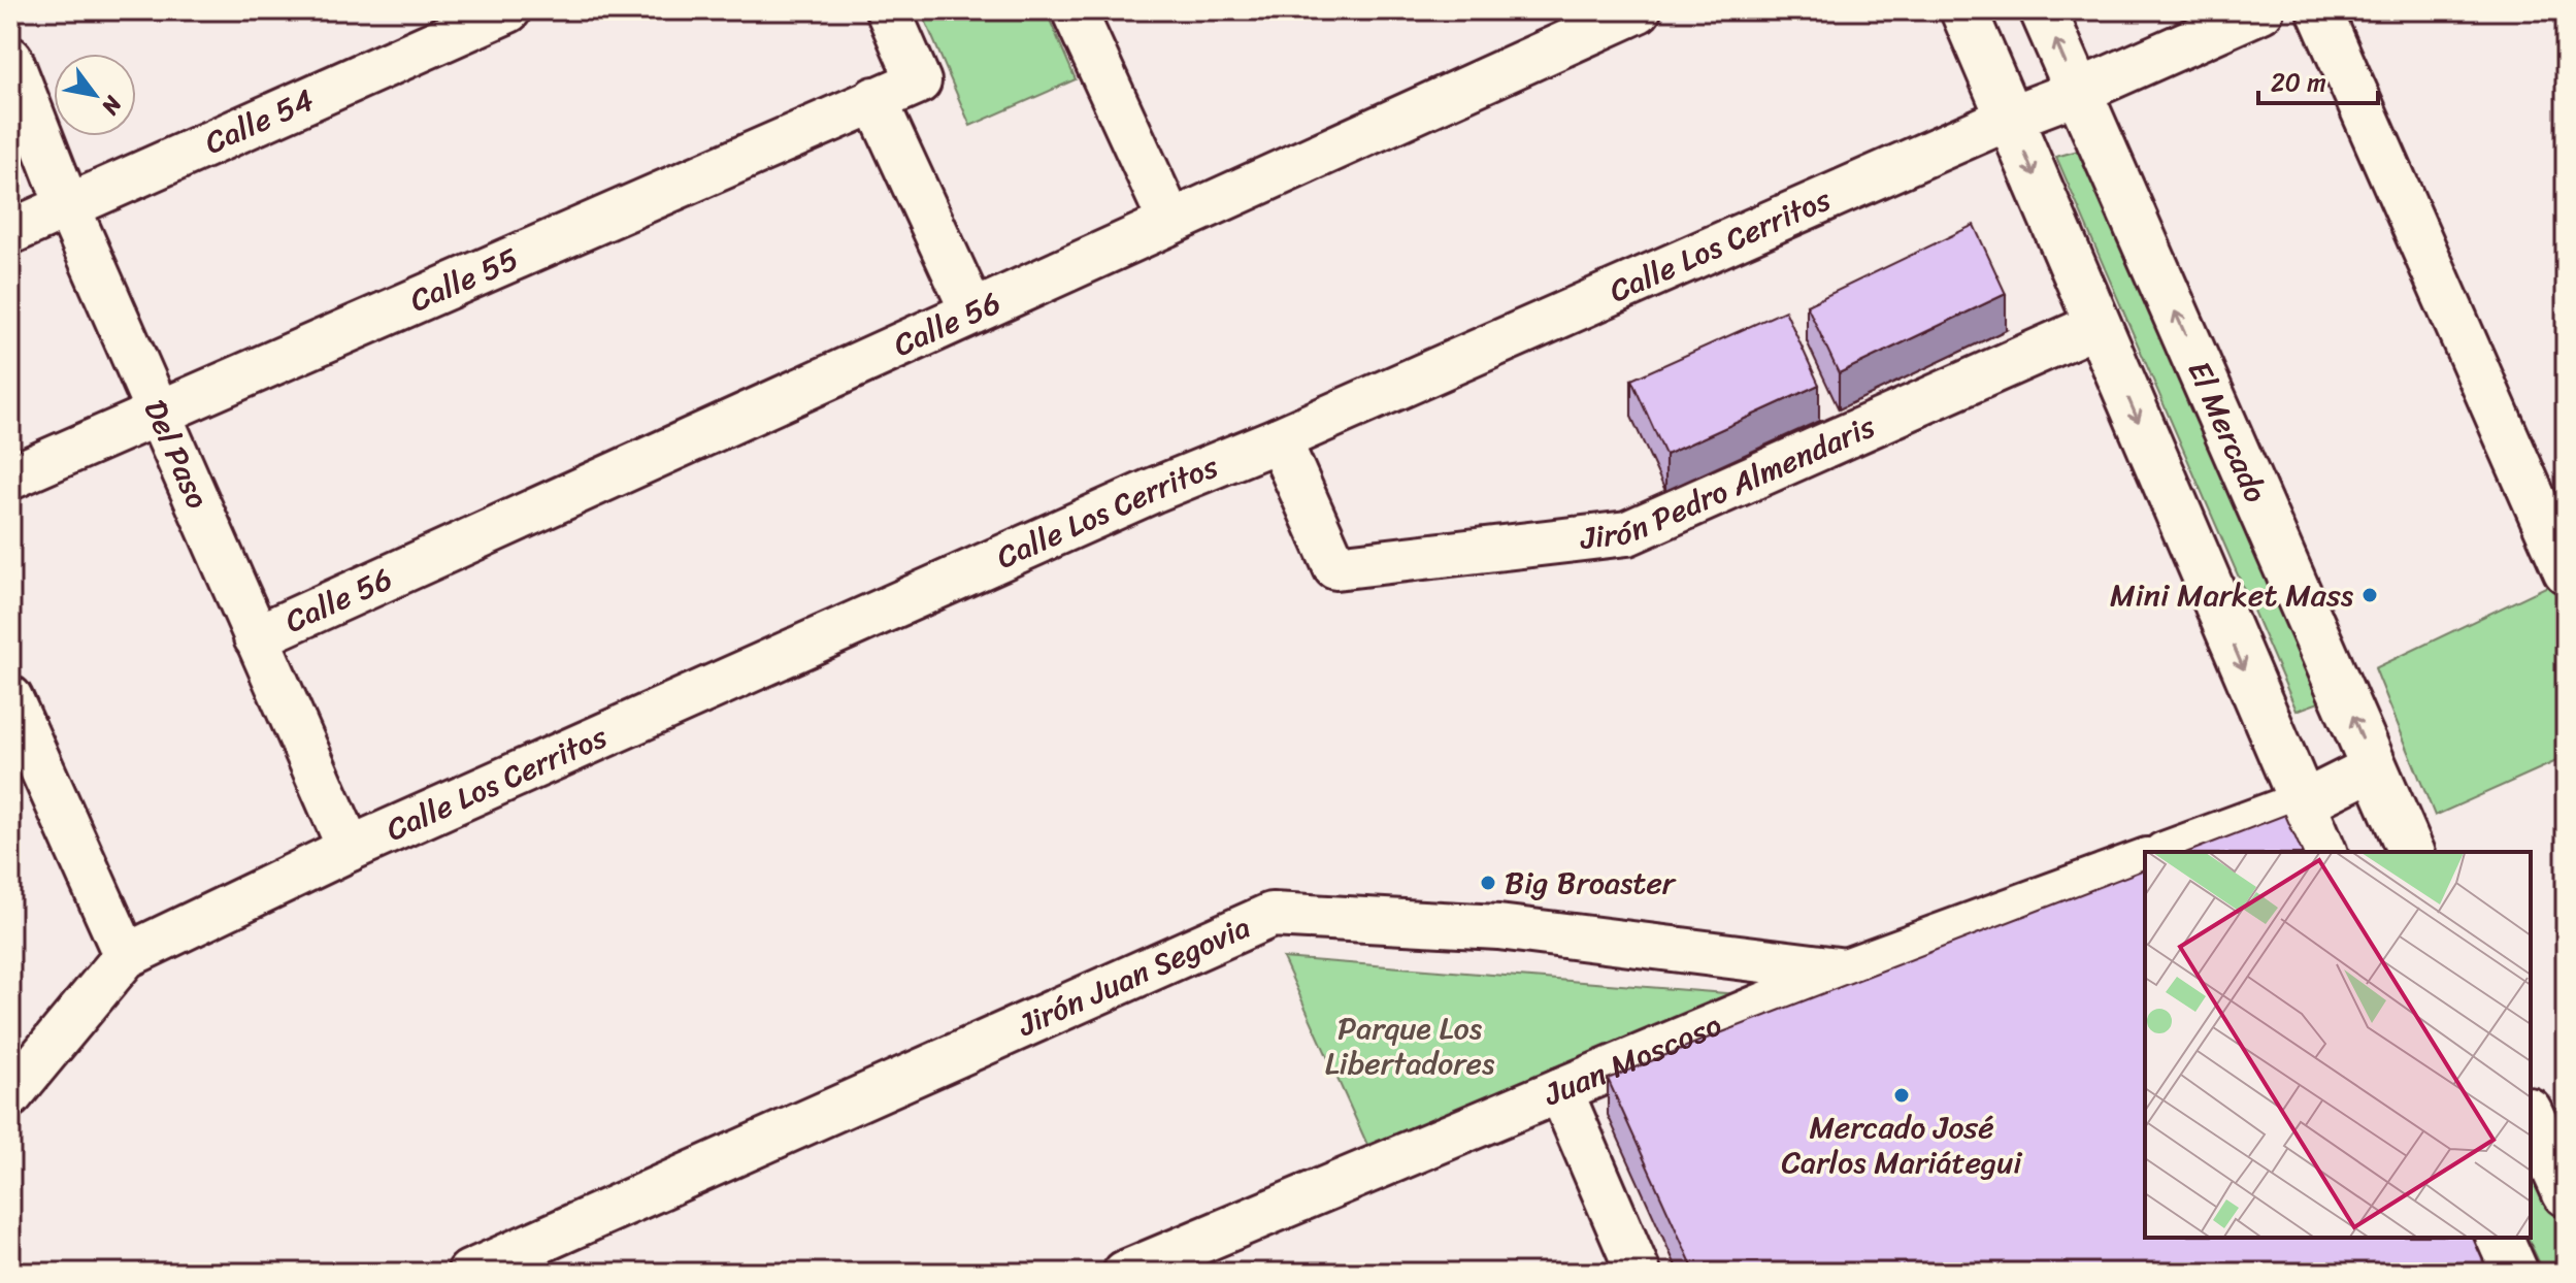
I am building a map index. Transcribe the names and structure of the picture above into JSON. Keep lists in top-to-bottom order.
{
  "streets": {
    "main road": ["El Mercado"],
    "street": [
      "Calle 54",
      "Calle Los Cerritos",
      "Calle 55",
      "Calle 56",
      "Del Paso",
      "Jirón Pedro Almendaris",
      "Jirón Juan Segovia",
      "Juan Moscoso"
    ]
  },
  "crossings": [
    ["Calle 54", "Del Paso"],
    ["Calle Los Cerritos", "El Mercado"],
    ["Calle Los Cerritos", "Del Paso"],
    ["Calle Los Cerritos", "Jirón Pedro Almendaris"],
    ["Calle 55", "Del Paso"],
    ["Calle 56", "Del Paso"],
    ["Jirón Juan Segovia", "Juan Moscoso"]
  ],
  "parks": ["Parque Los Libertadores"],
  "places": ["Mini Market Mass", "Big Broaster", "Mercado José Carlos Mariátegui"],
  "scale_bar": "20 m",
  "north": "bottom right"
}
